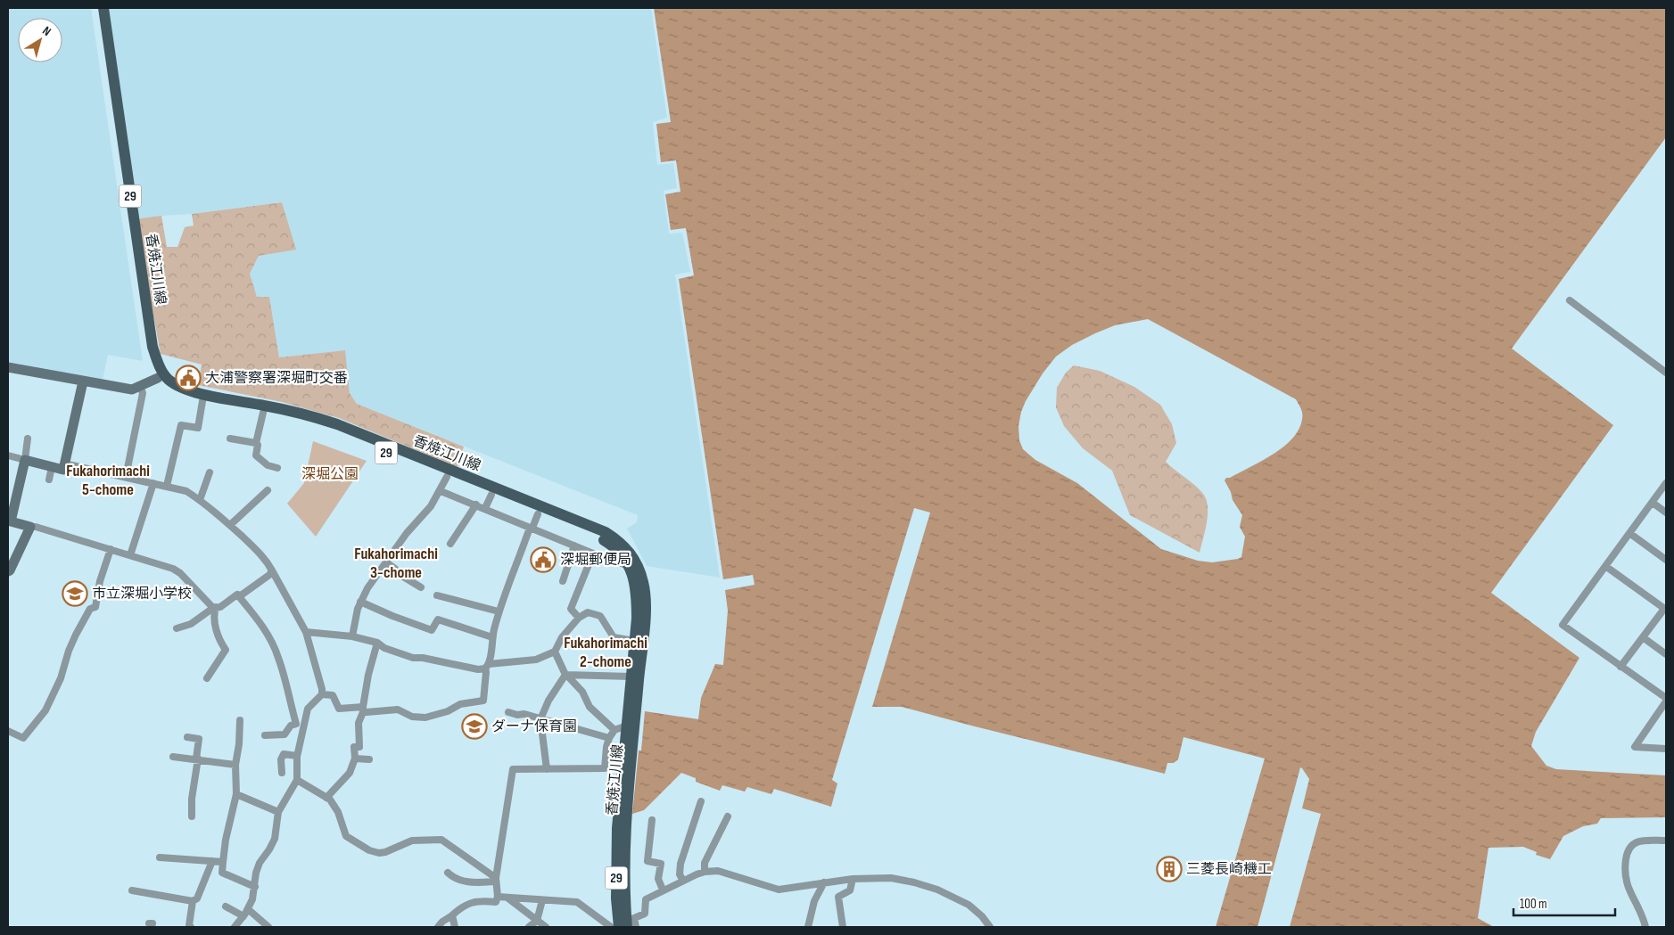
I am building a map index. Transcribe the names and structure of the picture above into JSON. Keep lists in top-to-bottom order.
{
  "streets": {
    "main road": ["29", "香焼江川線"]
  },
  "districts": ["Fukahorimachi 5-chome", "Fukahorimachi 3-chome", "Fukahorimachi 2-chome"],
  "parks": ["深堀公園"],
  "places": {
    "public building": ["大浦警察署深堀町交番", "深堀郵便局"],
    "school or university": ["市立深堀小学校", "ダーナ保育園"],
    "building": ["三菱長崎機工"]
  },
  "scale_bar": "100 m",
  "north": "top right"
}
